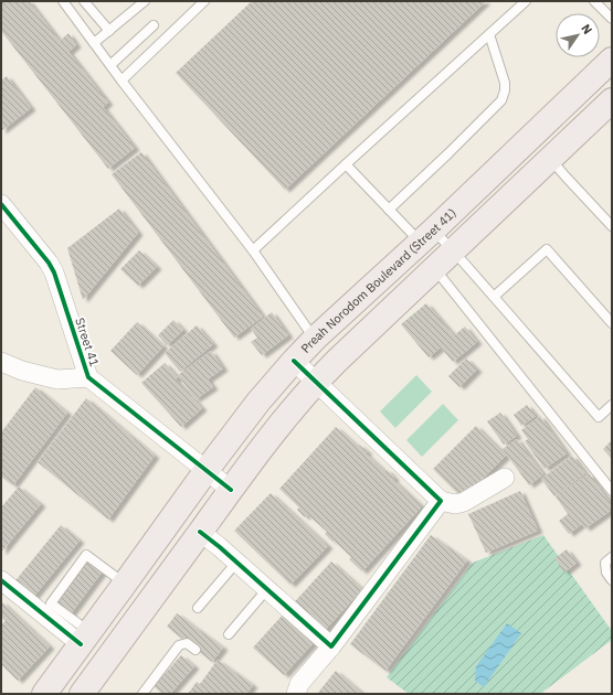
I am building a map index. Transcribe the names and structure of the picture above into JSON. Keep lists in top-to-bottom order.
{
  "streets": {
    "main road": ["Preah Norodom Boulevard (Street 41)"],
    "street": ["Street 41"]
  },
  "crossings": [
    ["Preah Norodom Boulevard (Street 41)", "Street 41"]
  ],
  "north": "top right"
}
